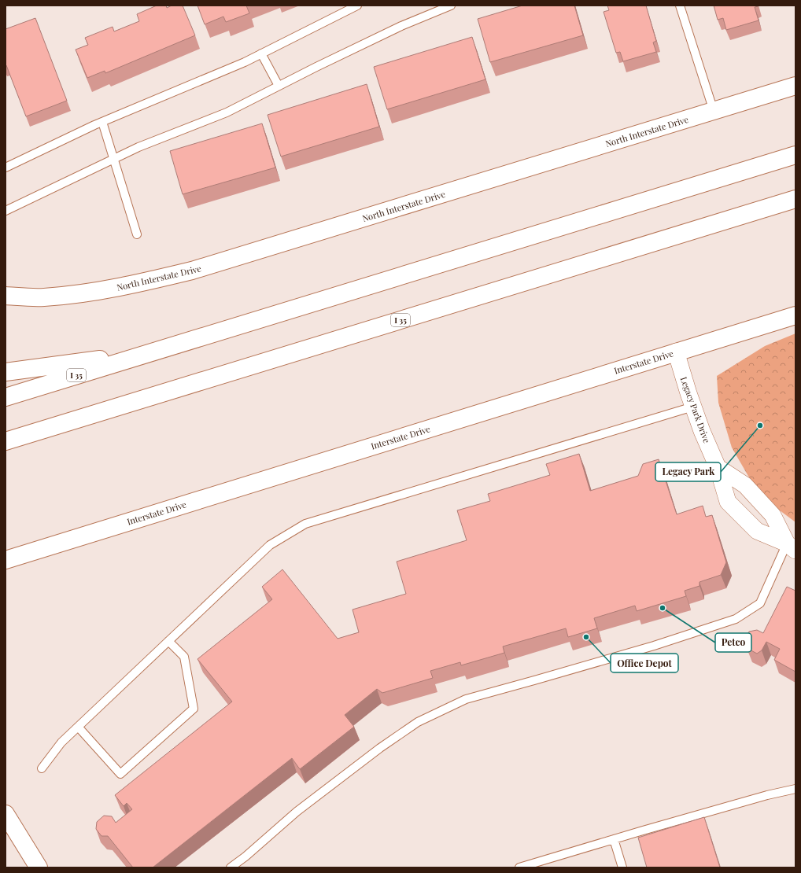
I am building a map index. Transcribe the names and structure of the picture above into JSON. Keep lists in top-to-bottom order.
{
  "streets": {
    "main road": ["North Interstate Drive", "I 35", "Interstate Drive"],
    "street": ["Legacy Park Drive"]
  },
  "crossings": [
    ["Interstate Drive", "Legacy Park Drive"]
  ],
  "places": ["Legacy Park", "Petco", "Office Depot"]
}
